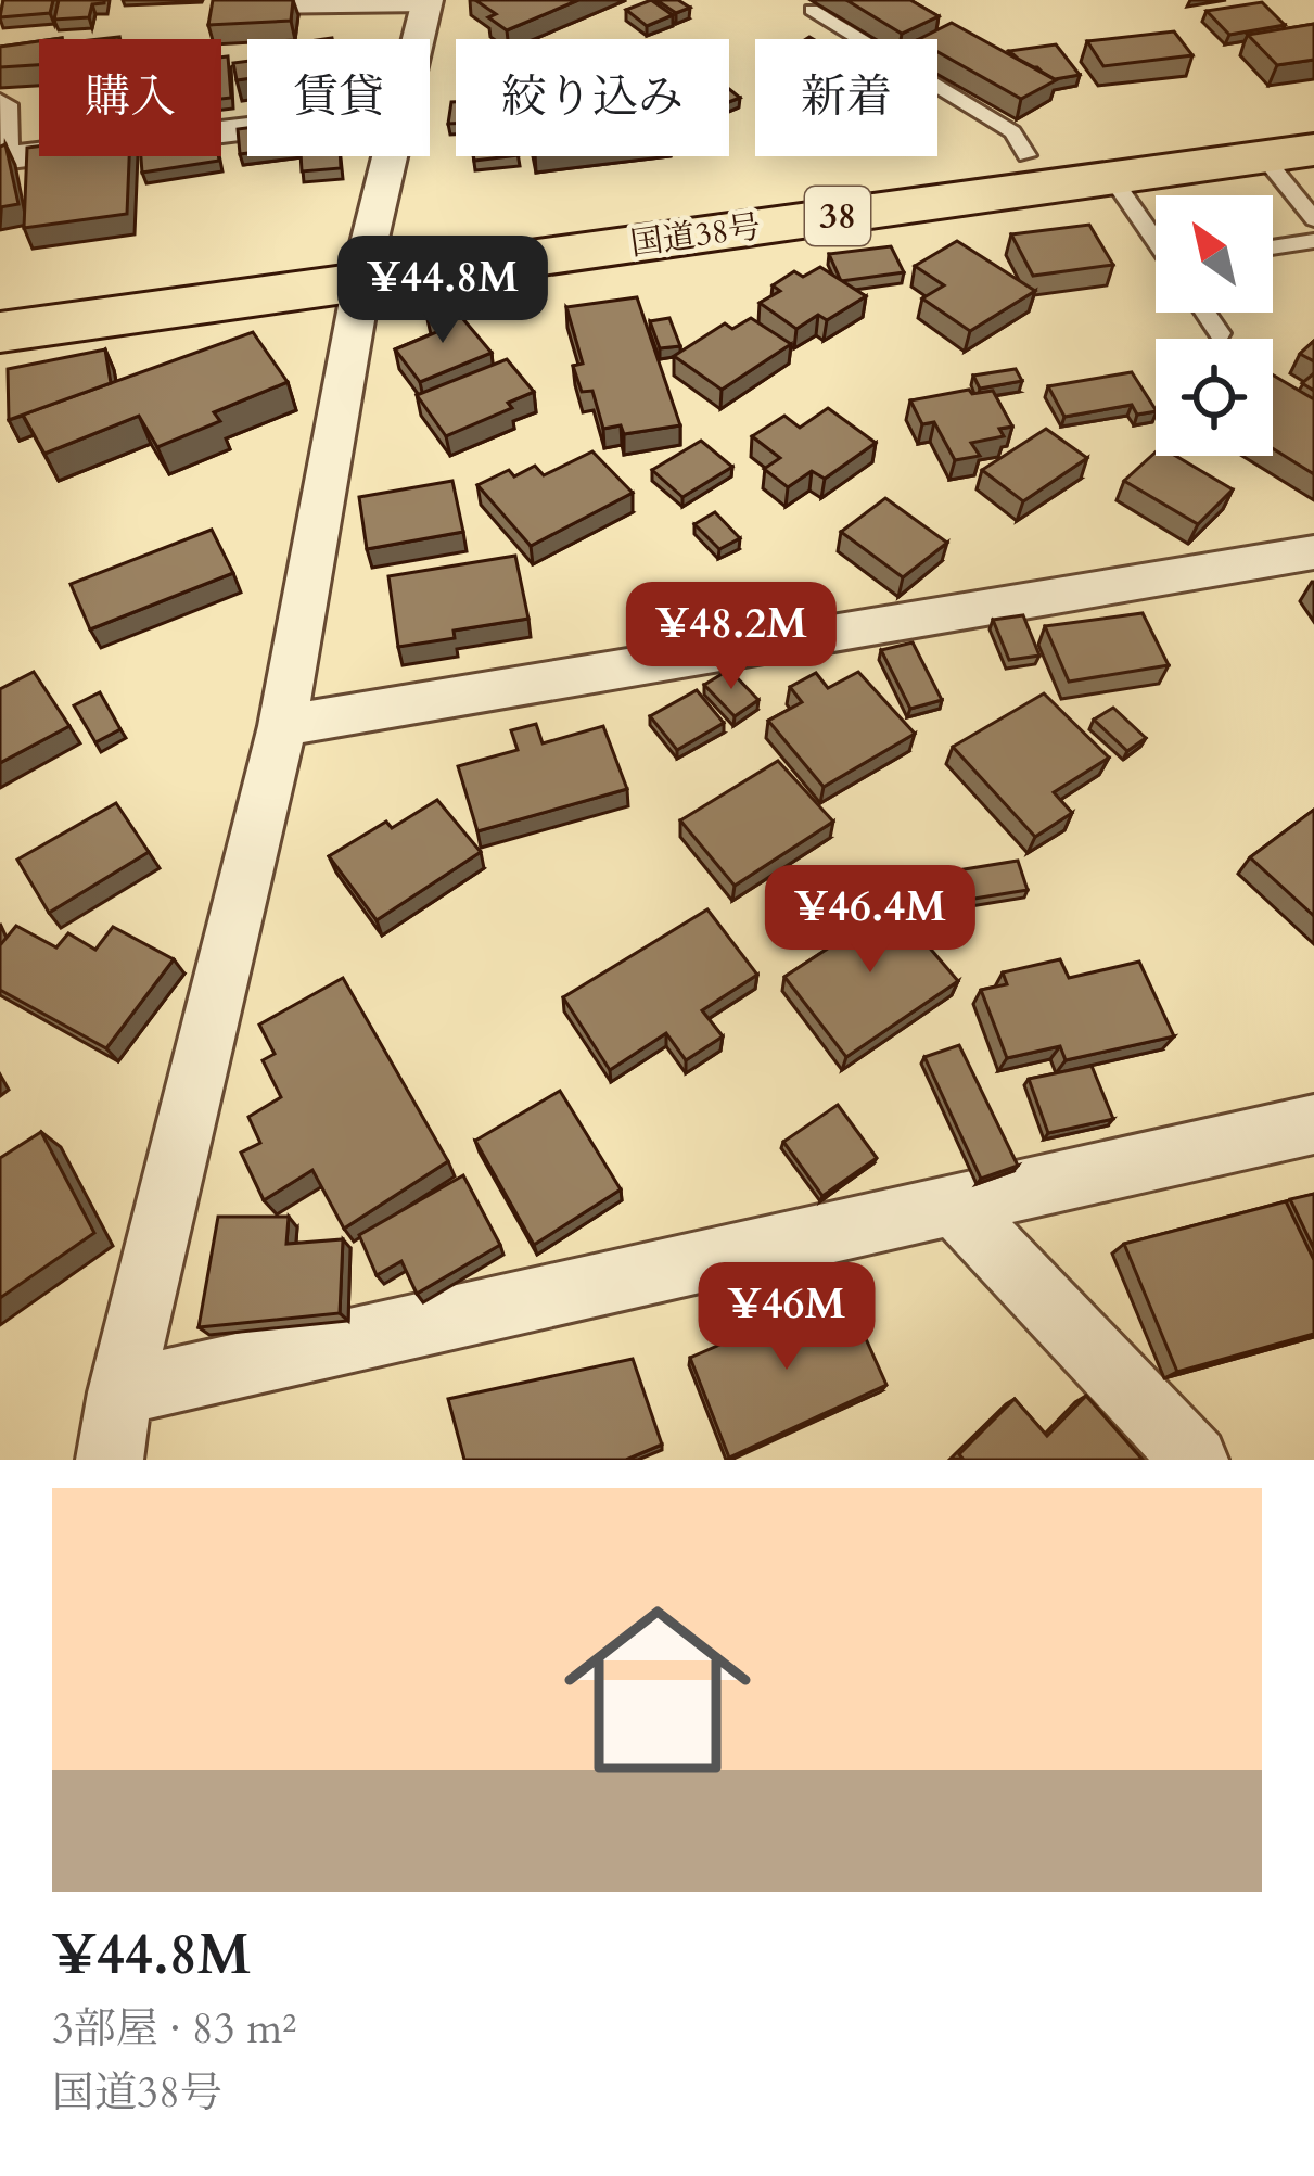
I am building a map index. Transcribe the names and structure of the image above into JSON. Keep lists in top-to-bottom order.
{
  "streets": {
    "highway": ["38", "国道38号"]
  },
  "north": "top left",
  "page": {
    "chip": [
      "購入",
      "賃貸",
      "絞り込み",
      "新着"
    ],
    "price": [
      "¥44.8M",
      "¥48.2M",
      "¥46.4M",
      "¥46M"
    ],
    "list": [
      {
        "name": "¥44.8M",
        "note": "3部屋 · 83 m² · 国道38号"
      }
    ]
  }
}
